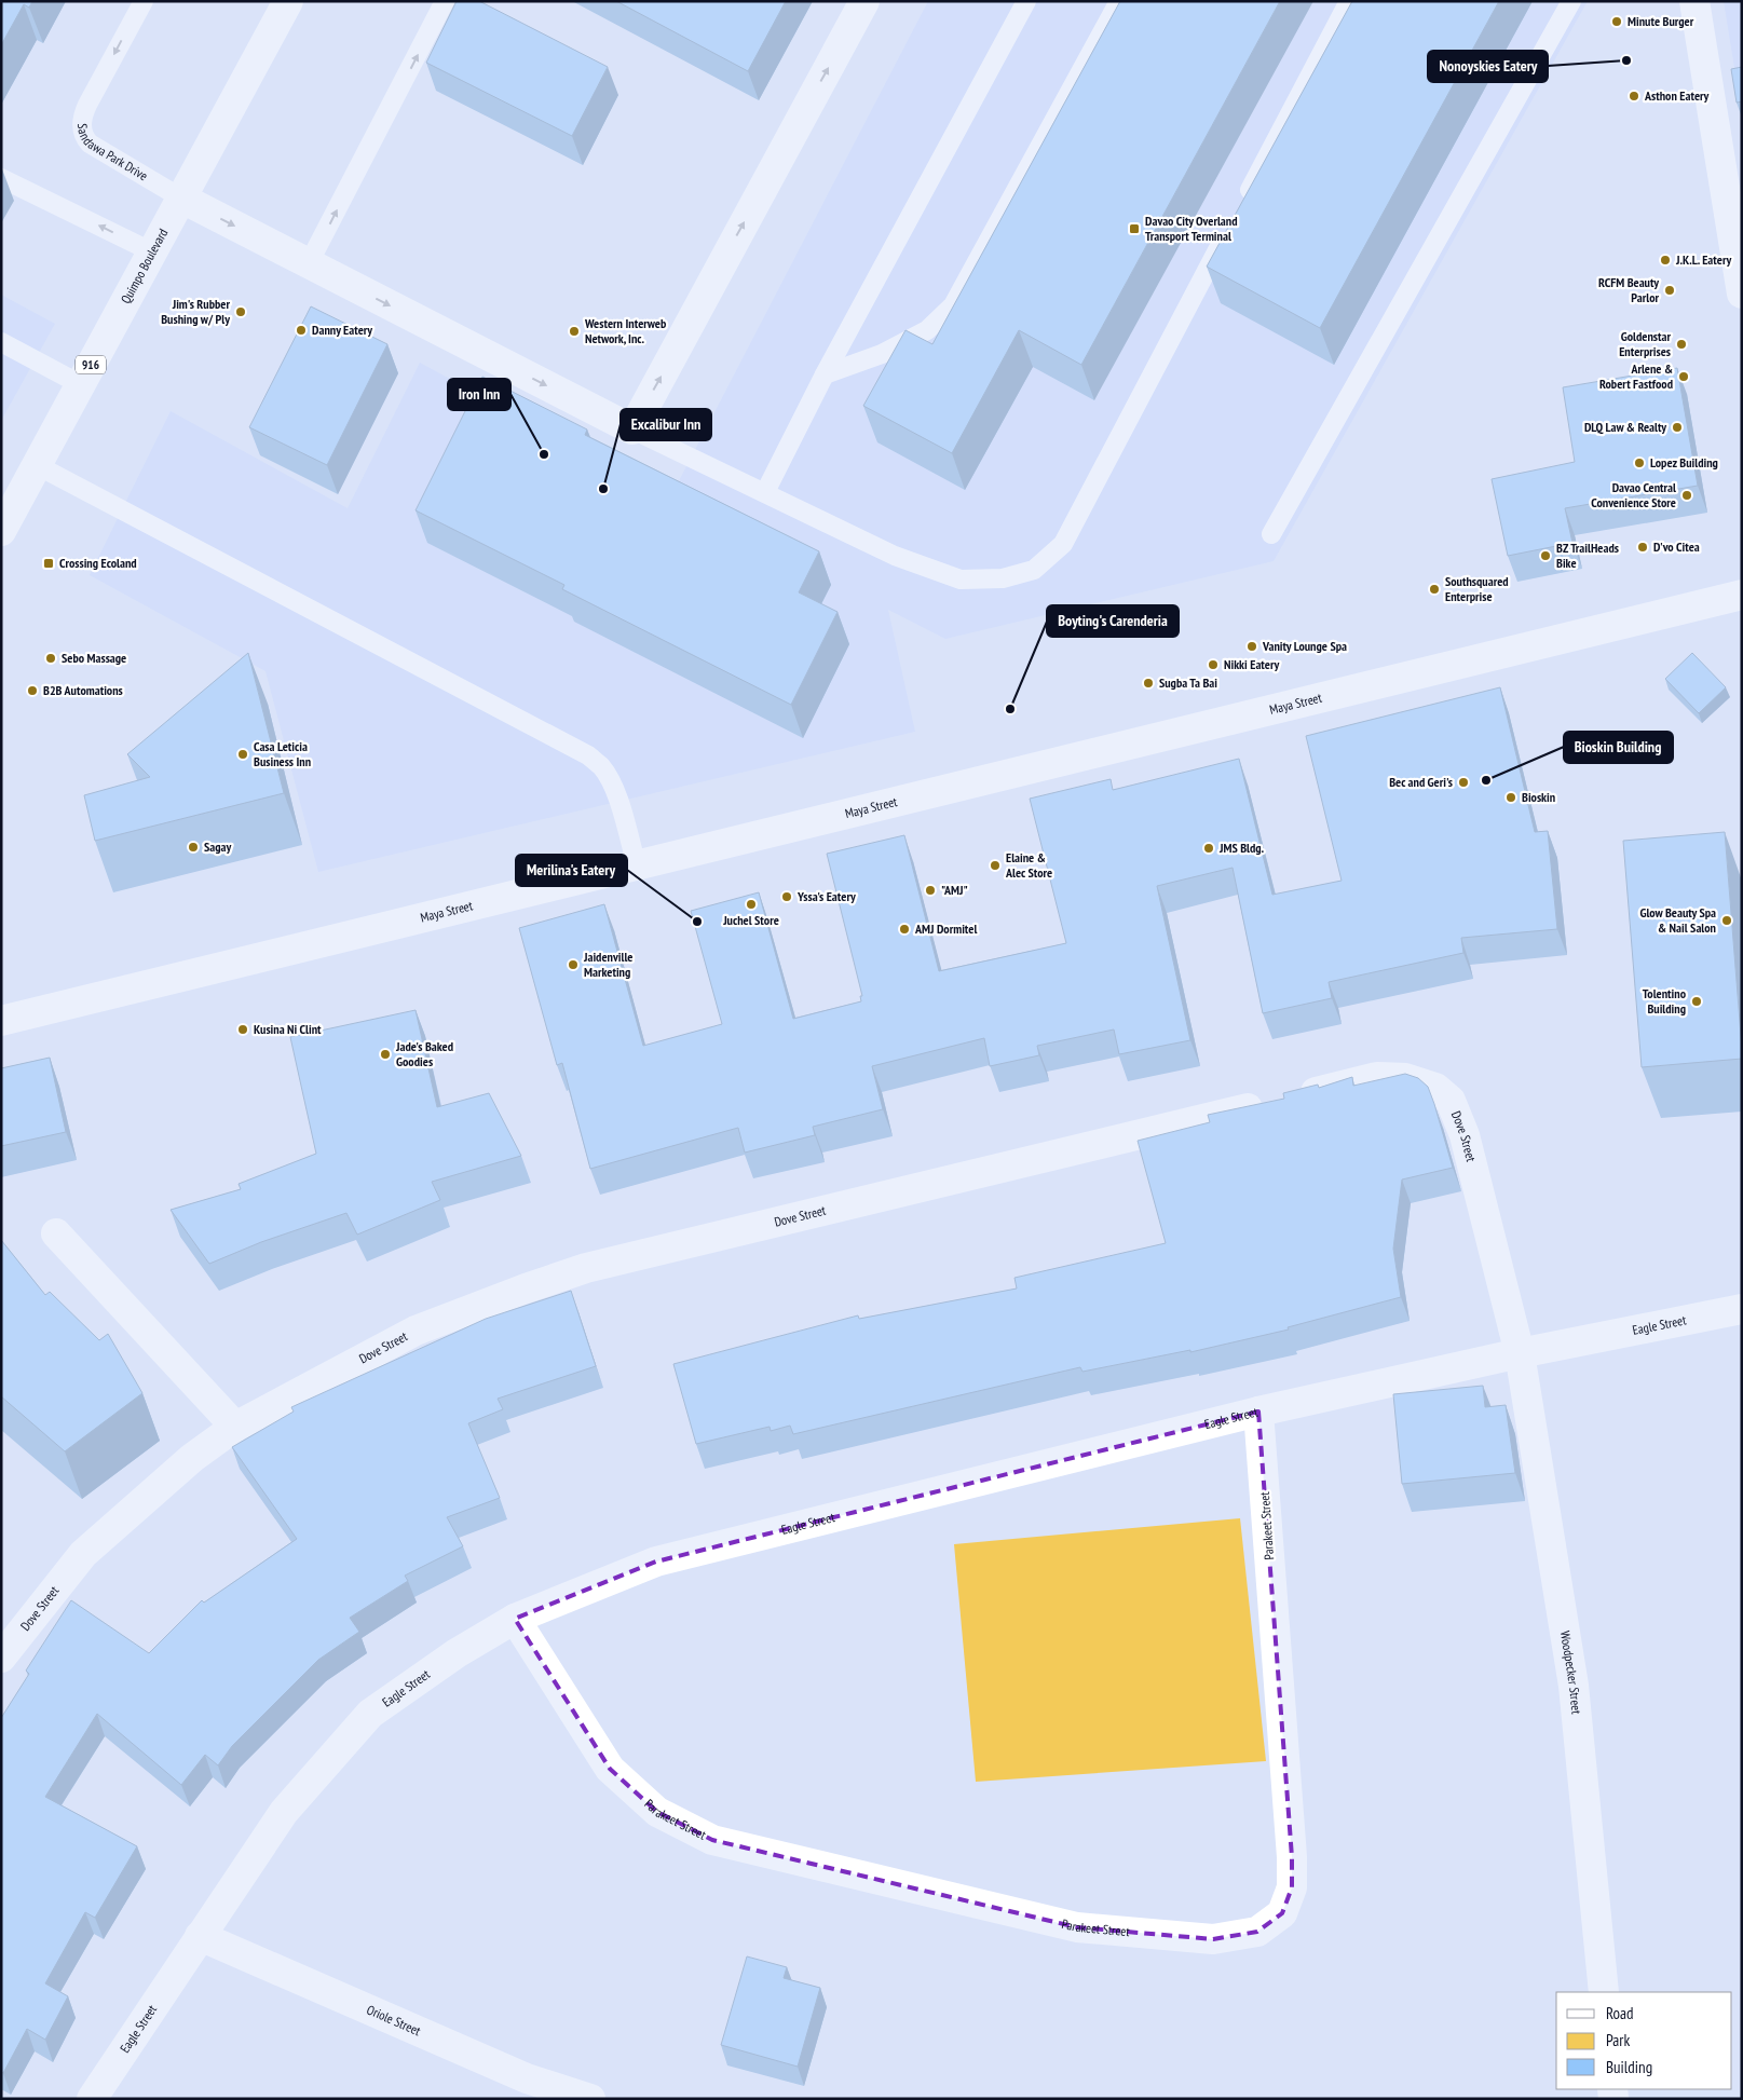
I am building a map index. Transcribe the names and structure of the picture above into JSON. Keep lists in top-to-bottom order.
{
  "streets": {
    "street": [
      "Quimpo Boulevard",
      "916",
      "Maya Street",
      "Dove Street",
      "Eagle Street",
      "Parakeet Street",
      "Woodpecker Street",
      "Oriole Street"
    ],
    "lane": ["Sandawa Park Drive"]
  },
  "crossings": [
    ["Sandawa Park Drive", "Quimpo Boulevard"],
    ["Dove Street", "Eagle Street"],
    ["Dove Street", "Woodpecker Street"],
    ["Eagle Street", "Parakeet Street"],
    ["Eagle Street", "Woodpecker Street"],
    ["Eagle Street", "Oriole Street"]
  ],
  "places": {
    "other": [
      "Minute Burger",
      "Nonoyskies Eatery",
      "Asthon Eatery",
      "J.K.L. Eatery",
      "RCFM Beauty Parlor",
      "Jim's Rubber Bushing w/ Ply",
      "Danny Eatery",
      "Western Interweb Network, Inc.",
      "Goldenstar Enterprises",
      "Arlene & Robert Fastfood",
      "DLQ Law & Realty",
      "Iron Inn",
      "Lopez Building",
      "Excalibur Inn",
      "Davao Central Convenience Store",
      "D'vo Citea",
      "BZ TrailHeads Bike",
      "Southsquared Enterprise",
      "Vanity Lounge Spa",
      "Sebo Massage",
      "Nikki Eatery",
      "Sugba Ta Bai",
      "B2B Automations",
      "Boyting's Carenderia",
      "Casa Leticia Business Inn",
      "Bioskin Building",
      "Bec and Geri's",
      "Bioskin",
      "Sagay",
      "JMS Bldg.",
      "Elaine & Alec Store",
      "\"AMJ\"",
      "Yssa's Eatery",
      "Juchel Store",
      "Glow Beauty Spa & Nail Salon",
      "Merilina's Eatery",
      "AMJ Dormitel",
      "Jaidenville Marketing",
      "Tolentino Building",
      "Kusina Ni Clint",
      "Jade's Baked Goodies"
    ],
    "transit": ["Davao City Overland Transport Terminal", "Crossing Ecoland"]
  },
  "legend": ["Road", "Park", "Building"]
}
